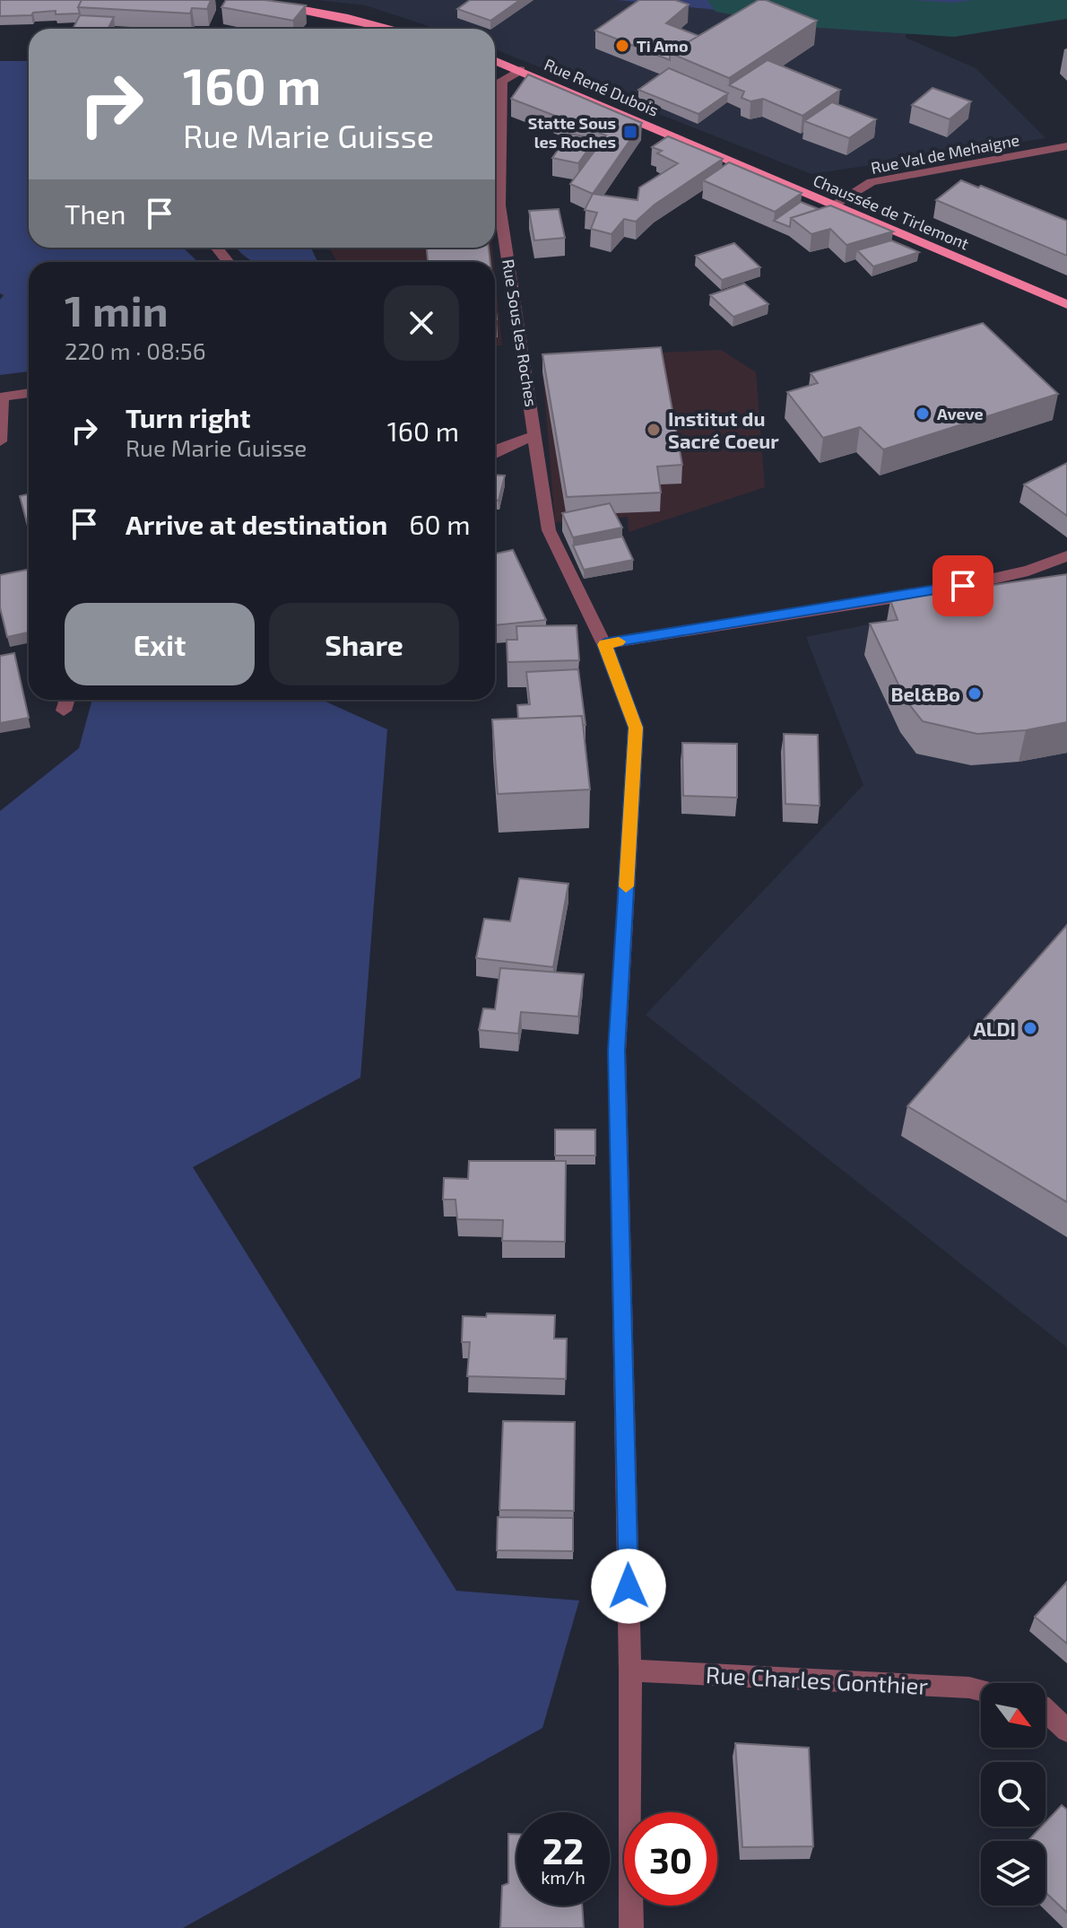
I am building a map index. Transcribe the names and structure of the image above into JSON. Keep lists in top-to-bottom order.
{
  "streets": {
    "main road": ["Rue René Dubois", "Chaussée de Tirlemont"],
    "street": ["Rue Val de Mehaigne", "Rue Sous les Roches", "Rue Charles Gonthier"]
  },
  "crossings": [
    ["Rue René Dubois", "Chaussée de Tirlemont"],
    ["Rue René Dubois", "Rue Sous les Roches"],
    ["Rue Val de Mehaigne", "Chaussée de Tirlemont"],
    ["Rue Sous les Roches", "Rue Charles Gonthier"]
  ],
  "places": {
    "other": [
      "Ti Amo",
      "Aveve",
      "Institut du Sacré Coeur",
      "Bel&Bo",
      "ALDI"
    ],
    "transit": ["Statte Sous les Roches"]
  },
  "north": "bottom right",
  "page": {
    "turn": ["160 m", "Rue Marie Guisse"],
    "then": "Then",
    "heading": ["1 min", "220 m · 08:56"],
    "list": [
      {
        "name": "Turn right",
        "note": "Rue Marie Guisse",
        "value": "160 m"
      },
      {
        "name": "Arrive at destination",
        "value": "60 m"
      }
    ],
    "buttons": ["Exit", "Share"],
    "speed": "22 km/h",
    "limit": "30"
  }
}
